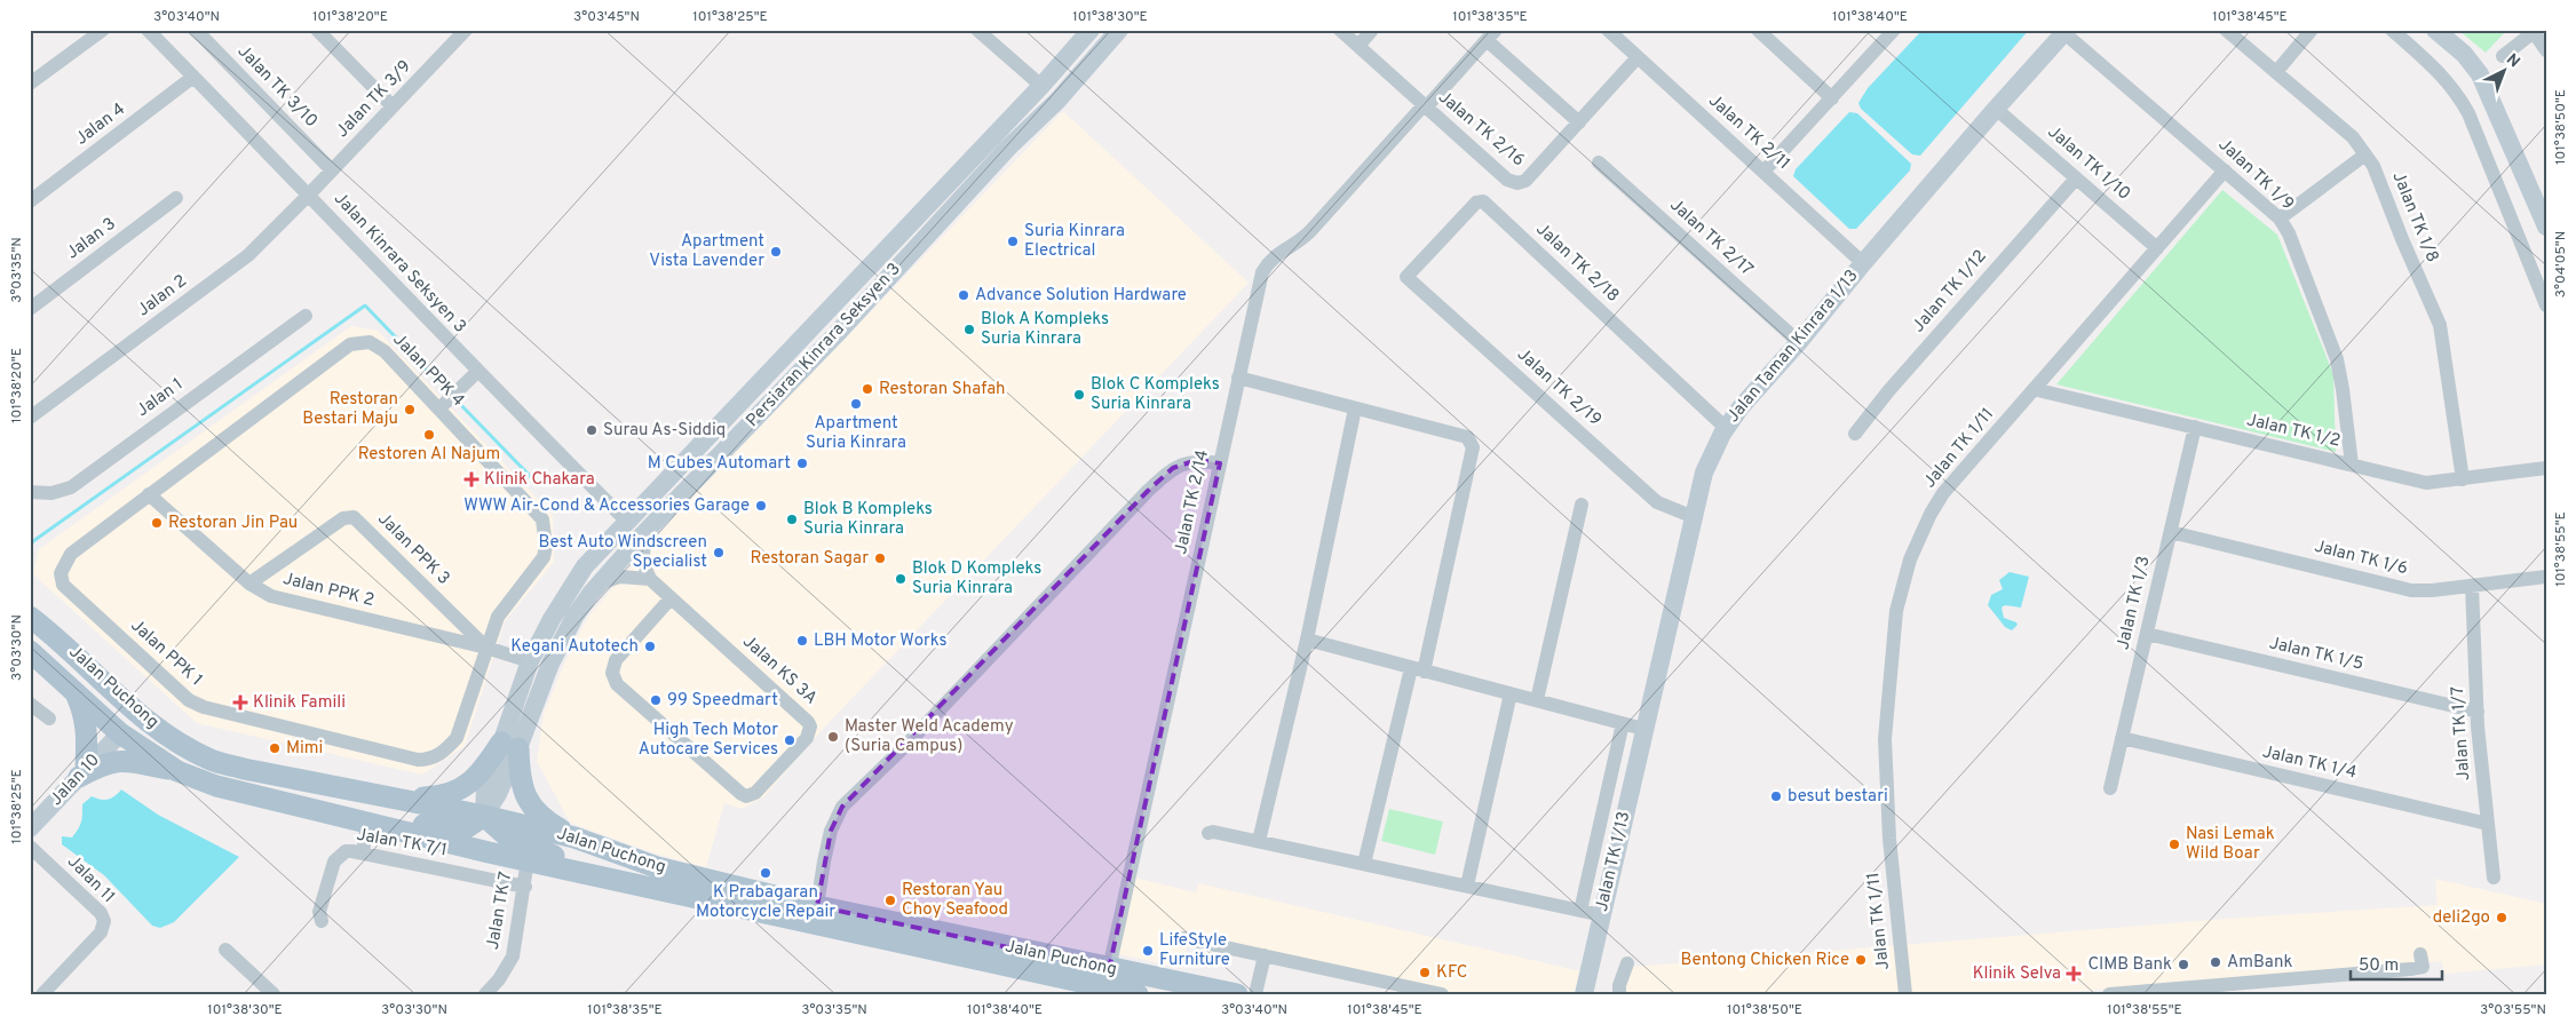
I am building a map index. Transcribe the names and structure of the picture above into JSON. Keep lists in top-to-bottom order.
{
  "streets": {
    "main road": [
      "Persiaran Kinrara Seksyen 3",
      "Jalan Taman Kinrara 1/13",
      "Jalan Puchong",
      "Jalan 10",
      "Jalan TK 1/13"
    ],
    "street": [
      "Jalan TK 3/10",
      "Jalan TK 3/9",
      "Jalan 4",
      "Jalan TK 2/16",
      "Jalan TK 2/11",
      "Jalan TK 1/10",
      "Jalan TK 1/9",
      "Jalan TK 1/8",
      "Jalan TK 2/17",
      "Jalan 3",
      "Jalan Kinrara Seksyen 3",
      "Jalan TK 2/18",
      "Jalan TK 1/12",
      "Jalan 2",
      "Jalan PPK 4",
      "Jalan TK 2/19",
      "Jalan 1",
      "Jalan TK 1/2",
      "Jalan TK 1/11",
      "Jalan TK 2/14",
      "Jalan PPK 3",
      "Jalan TK 1/6",
      "Jalan PPK 2",
      "Jalan TK 1/3",
      "Jalan PPK 1",
      "Jalan TK 1/5",
      "Jalan KS 3A",
      "Jalan TK 1/7",
      "Jalan TK 1/4",
      "Jalan TK 7/1",
      "Jalan 11",
      "Jalan TK 7"
    ]
  },
  "crossings": [
    ["Jalan TK 3/10", "Jalan TK 3/9"],
    ["Jalan TK 3/9", "Jalan Kinrara Seksyen 3"],
    ["Jalan TK 3/9", "Jalan 2"],
    ["Jalan 4", "Jalan Kinrara Seksyen 3"],
    ["Jalan TK 2/16", "Jalan TK 2/11"],
    ["Jalan TK 2/16", "Jalan TK 2/14"],
    ["Jalan TK 2/11", "Jalan Taman Kinrara 1/13"],
    ["Jalan TK 1/10", "Jalan TK 1/12"],
    ["Jalan TK 1/10", "Jalan Taman Kinrara 1/13"],
    ["Jalan TK 1/10", "Jalan TK 1/11"],
    ["Jalan TK 1/9", "Jalan Taman Kinrara 1/13"],
    ["Jalan TK 1/9", "Jalan TK 1/2"],
    ["Jalan TK 1/9", "Jalan TK 1/11"],
    ["Jalan TK 1/8", "Jalan TK 1/2"],
    ["Jalan TK 2/17", "Jalan Taman Kinrara 1/13"],
    ["Jalan Kinrara Seksyen 3", "Jalan 2"],
    ["Jalan Kinrara Seksyen 3", "Persiaran Kinrara Seksyen 3"],
    ["Jalan TK 2/18", "Jalan Taman Kinrara 1/13"],
    ["Jalan TK 2/18", "Jalan TK 2/19"],
    ["Persiaran Kinrara Seksyen 3", "Jalan PPK 2"],
    ["Persiaran Kinrara Seksyen 3", "Jalan Puchong"],
    ["Jalan Taman Kinrara 1/13", "Jalan TK 2/19"],
    ["Jalan Taman Kinrara 1/13", "Jalan TK 1/13"],
    ["Jalan PPK 4", "Jalan PPK 3"],
    ["Jalan PPK 4", "Jalan PPK 2"],
    ["Jalan PPK 4", "Jalan PPK 1"],
    ["Jalan TK 1/2", "Jalan TK 1/11"],
    ["Jalan TK 1/2", "Jalan TK 1/3"],
    ["Jalan TK 2/14", "Jalan Puchong"],
    ["Jalan PPK 3", "Jalan PPK 2"],
    ["Jalan PPK 3", "Jalan PPK 1"],
    ["Jalan TK 1/6", "Jalan TK 1/3"],
    ["Jalan TK 1/6", "Jalan TK 1/7"],
    ["Jalan PPK 2", "Jalan PPK 1"],
    ["Jalan TK 1/3", "Jalan TK 1/5"],
    ["Jalan TK 1/3", "Jalan TK 1/4"],
    ["Jalan TK 1/5", "Jalan TK 1/7"],
    ["Jalan Puchong", "Jalan 10"],
    ["Jalan Puchong", "Jalan TK 7"],
    ["Jalan TK 1/7", "Jalan TK 1/4"],
    ["Jalan TK 7/1", "Jalan TK 7"]
  ],
  "places": {
    "other": [
      "Suria Kinrara Electrical",
      "Apartment Vista Lavender",
      "Advance Solution Hardware",
      "Blok A Kompleks Suria Kinrara",
      "Restoran Shafah",
      "Blok C Kompleks Suria Kinrara",
      "Apartment Suria Kinrara",
      "Restoran Bestari Maju",
      "Surau As-Siddiq",
      "Restoren Al Najum",
      "M Cubes Automart",
      "WWW Air-Cond & Accessories Garage",
      "Blok B Kompleks Suria Kinrara",
      "Restoran Jin Pau",
      "Best Auto Windscreen Specialist",
      "Restoran Sagar",
      "Blok D Kompleks Suria Kinrara",
      "LBH Motor Works",
      "Kegani Autotech",
      "99 Speedmart",
      "Master Weld Academy (Suria Campus)",
      "High Tech Motor Autocare Services",
      "Mimi",
      "besut bestari",
      "Nasi Lemak Wild Boar",
      "K Prabagaran Motorcycle Repair",
      "Restoran Yau Choy Seafood",
      "deli2go",
      "LifeStyle Furniture",
      "Bentong Chicken Rice",
      "AmBank",
      "CIMB Bank",
      "KFC"
    ],
    "health": ["Klinik Chakara", "Klinik Famili", "Klinik Selva"]
  },
  "scale_bar": "50 m",
  "north": "top right",
  "coordinates": [
    "3°03'40\"N",
    "101°38'20\"E",
    "3°03'45\"N",
    "101°38'25\"E",
    "101°38'30\"E",
    "101°38'35\"E",
    "101°38'40\"E",
    "101°38'45\"E",
    "101°38'50\"E",
    "3°04'05\"N",
    "3°03'35\"N",
    "101°38'55\"E",
    "3°03'30\"N",
    "3°03'55\"N"
  ]
}
